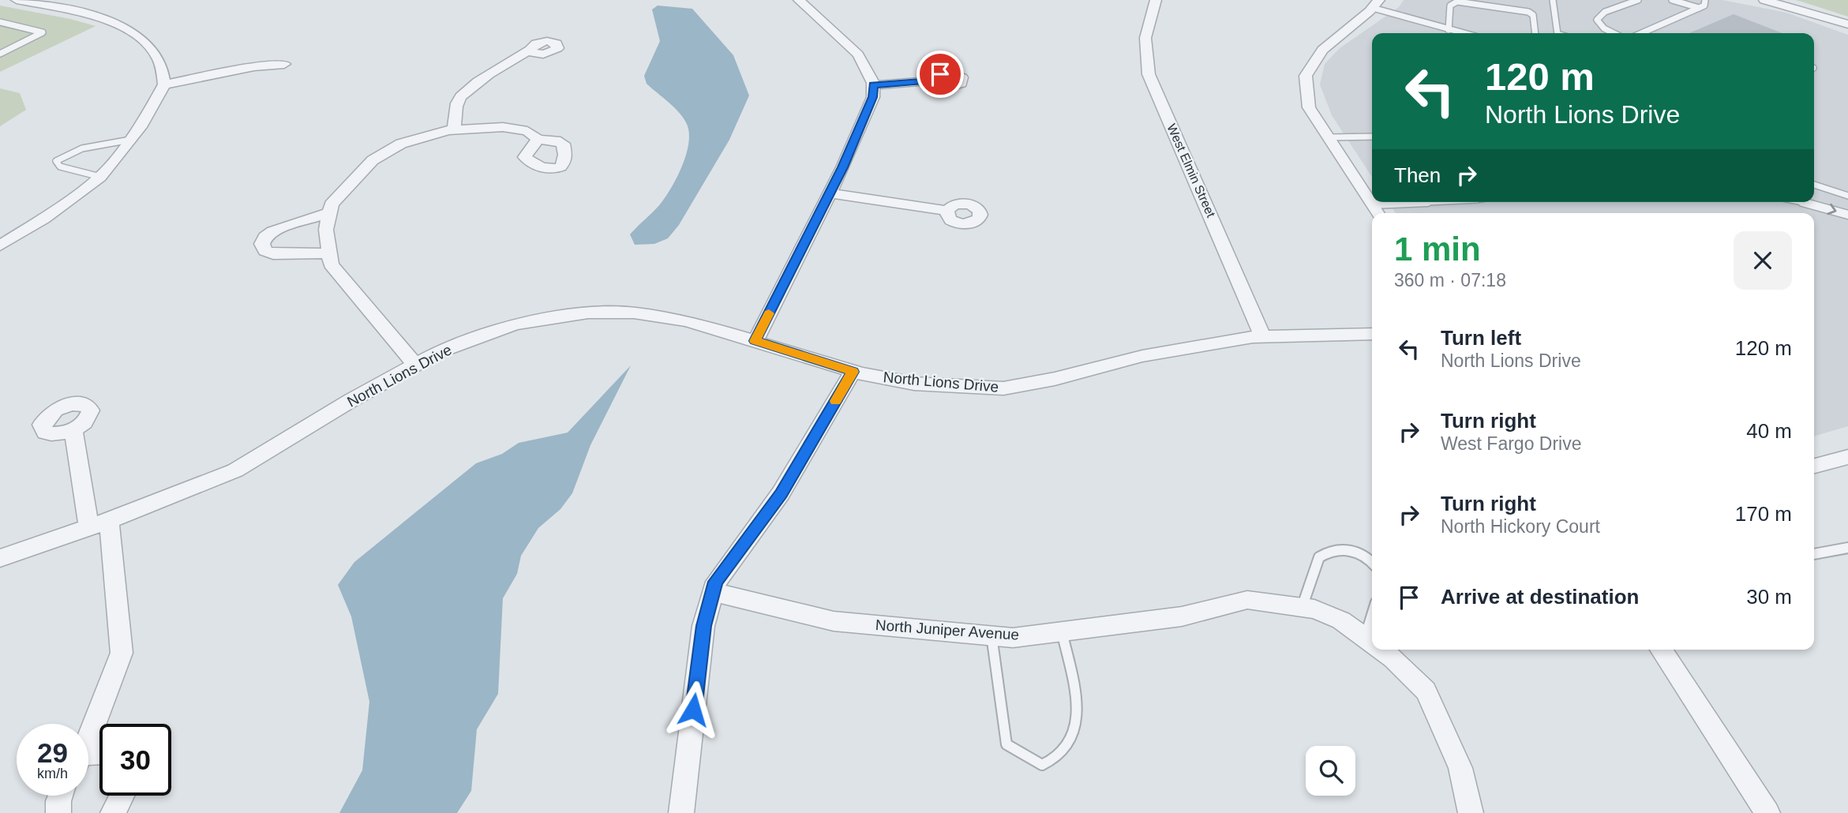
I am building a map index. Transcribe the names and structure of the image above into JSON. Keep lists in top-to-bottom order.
{
  "streets": {
    "street": ["West Elmin Street", "North Lions Drive", "North Juniper Avenue"]
  },
  "crossings": [
    ["West Elmin Street", "North Lions Drive"]
  ],
  "page": {
    "turn": ["120 m", "North Lions Drive"],
    "then": "Then",
    "heading": ["1 min", "360 m · 07:18"],
    "list": [
      {
        "name": "Turn left",
        "note": "North Lions Drive",
        "value": "120 m"
      },
      {
        "name": "Turn right",
        "note": "West Fargo Drive",
        "value": "40 m"
      },
      {
        "name": "Turn right",
        "note": "North Hickory Court",
        "value": "170 m"
      },
      {
        "name": "Arrive at destination",
        "value": "30 m"
      }
    ],
    "speed": "29 km/h",
    "limit": "30"
  }
}
